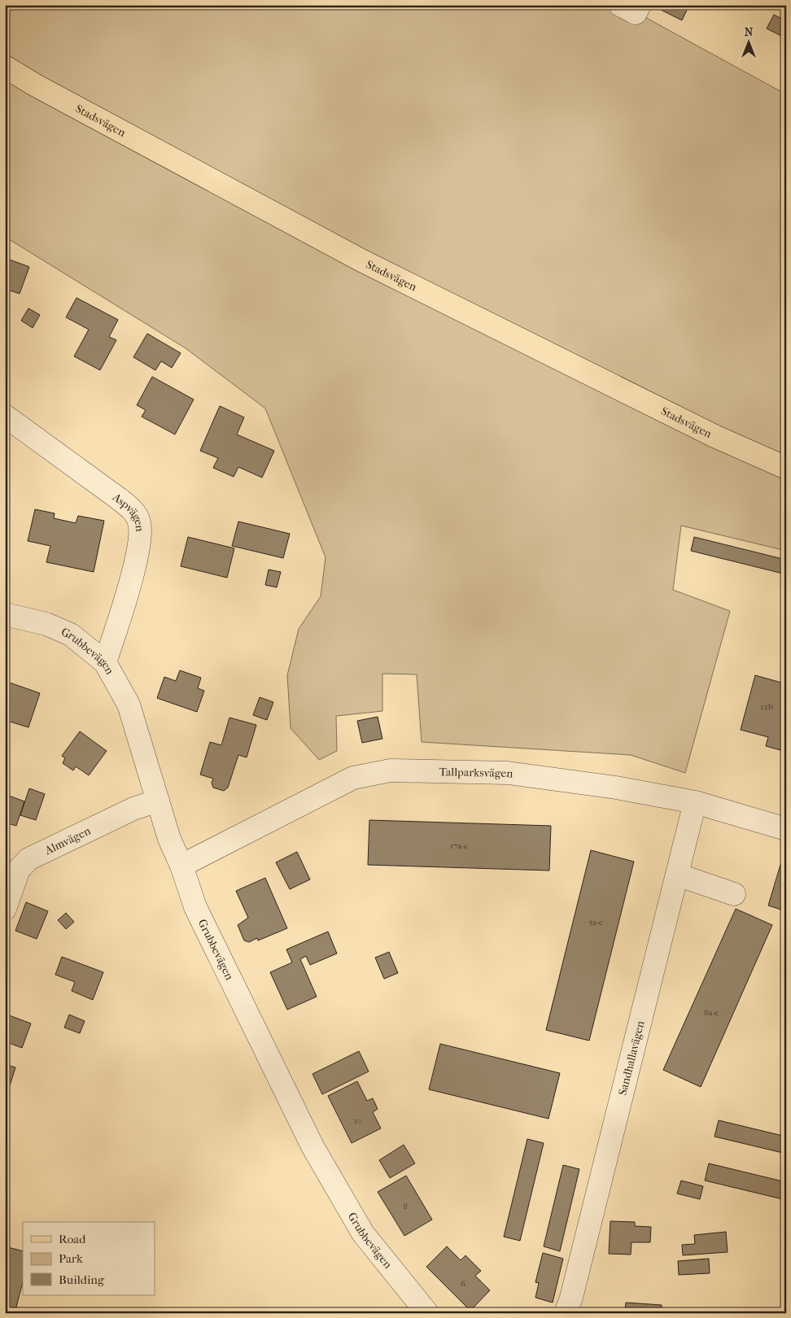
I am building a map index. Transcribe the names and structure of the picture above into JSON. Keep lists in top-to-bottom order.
{
  "streets": {
    "main road": ["Stadsvägen"],
    "street": [
      "Aspvägen",
      "Grubbevägen",
      "Tallparksvägen",
      "Almvägen",
      "Sandhallavägen"
    ]
  },
  "crossings": [
    ["Aspvägen", "Grubbevägen"],
    ["Grubbevägen", "Tallparksvägen"],
    ["Grubbevägen", "Almvägen"],
    ["Tallparksvägen", "Sandhallavägen"]
  ],
  "house_numbers": [
    "12b",
    "17a-c",
    "5a-c",
    "8a-c",
    "10",
    "8",
    "6"
  ],
  "legend": ["Road", "Park", "Building"],
  "north": "top"
}
